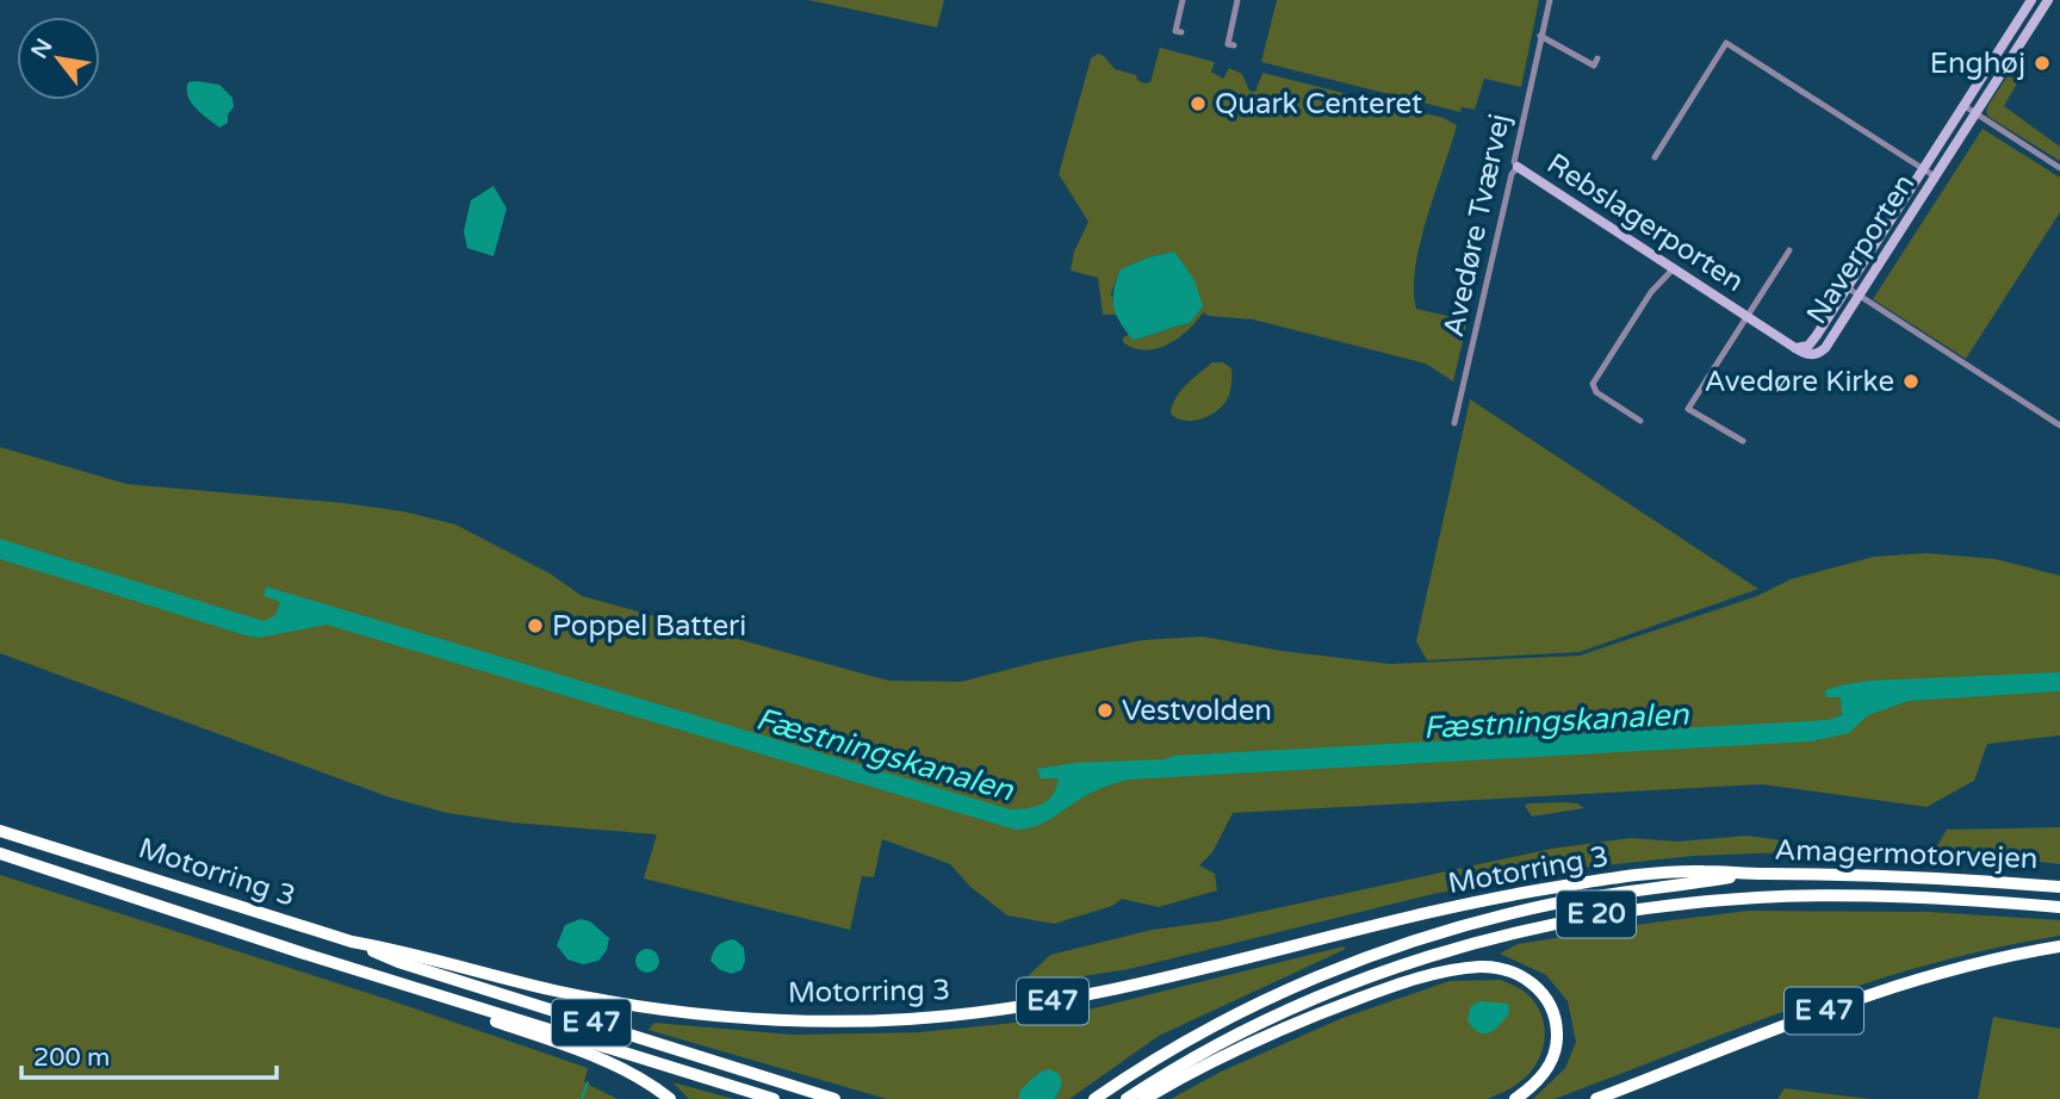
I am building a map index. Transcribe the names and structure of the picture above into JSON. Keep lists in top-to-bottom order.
{
  "streets": {
    "highway": [
      "Amagermotorvejen",
      "Motorring 3",
      "E 20",
      "E47",
      "E 47"
    ],
    "street": ["Rebslagerporten", "Avedøre Tværvej", "Naverporten"]
  },
  "crossings": [
    ["Rebslagerporten", "Avedøre Tværvej"],
    ["Rebslagerporten", "Naverporten"],
    ["Amagermotorvejen", "Motorring 3"],
    ["Amagermotorvejen", "E 20"],
    ["Motorring 3", "E 20"],
    ["Motorring 3", "E 47"]
  ],
  "water": ["Fæstningskanalen"],
  "places": [
    "Enghøj",
    "Quark Centeret",
    "Avedøre Kirke",
    "Poppel Batteri",
    "Vestvolden"
  ],
  "scale_bar": "200 m",
  "north": "top left"
}
